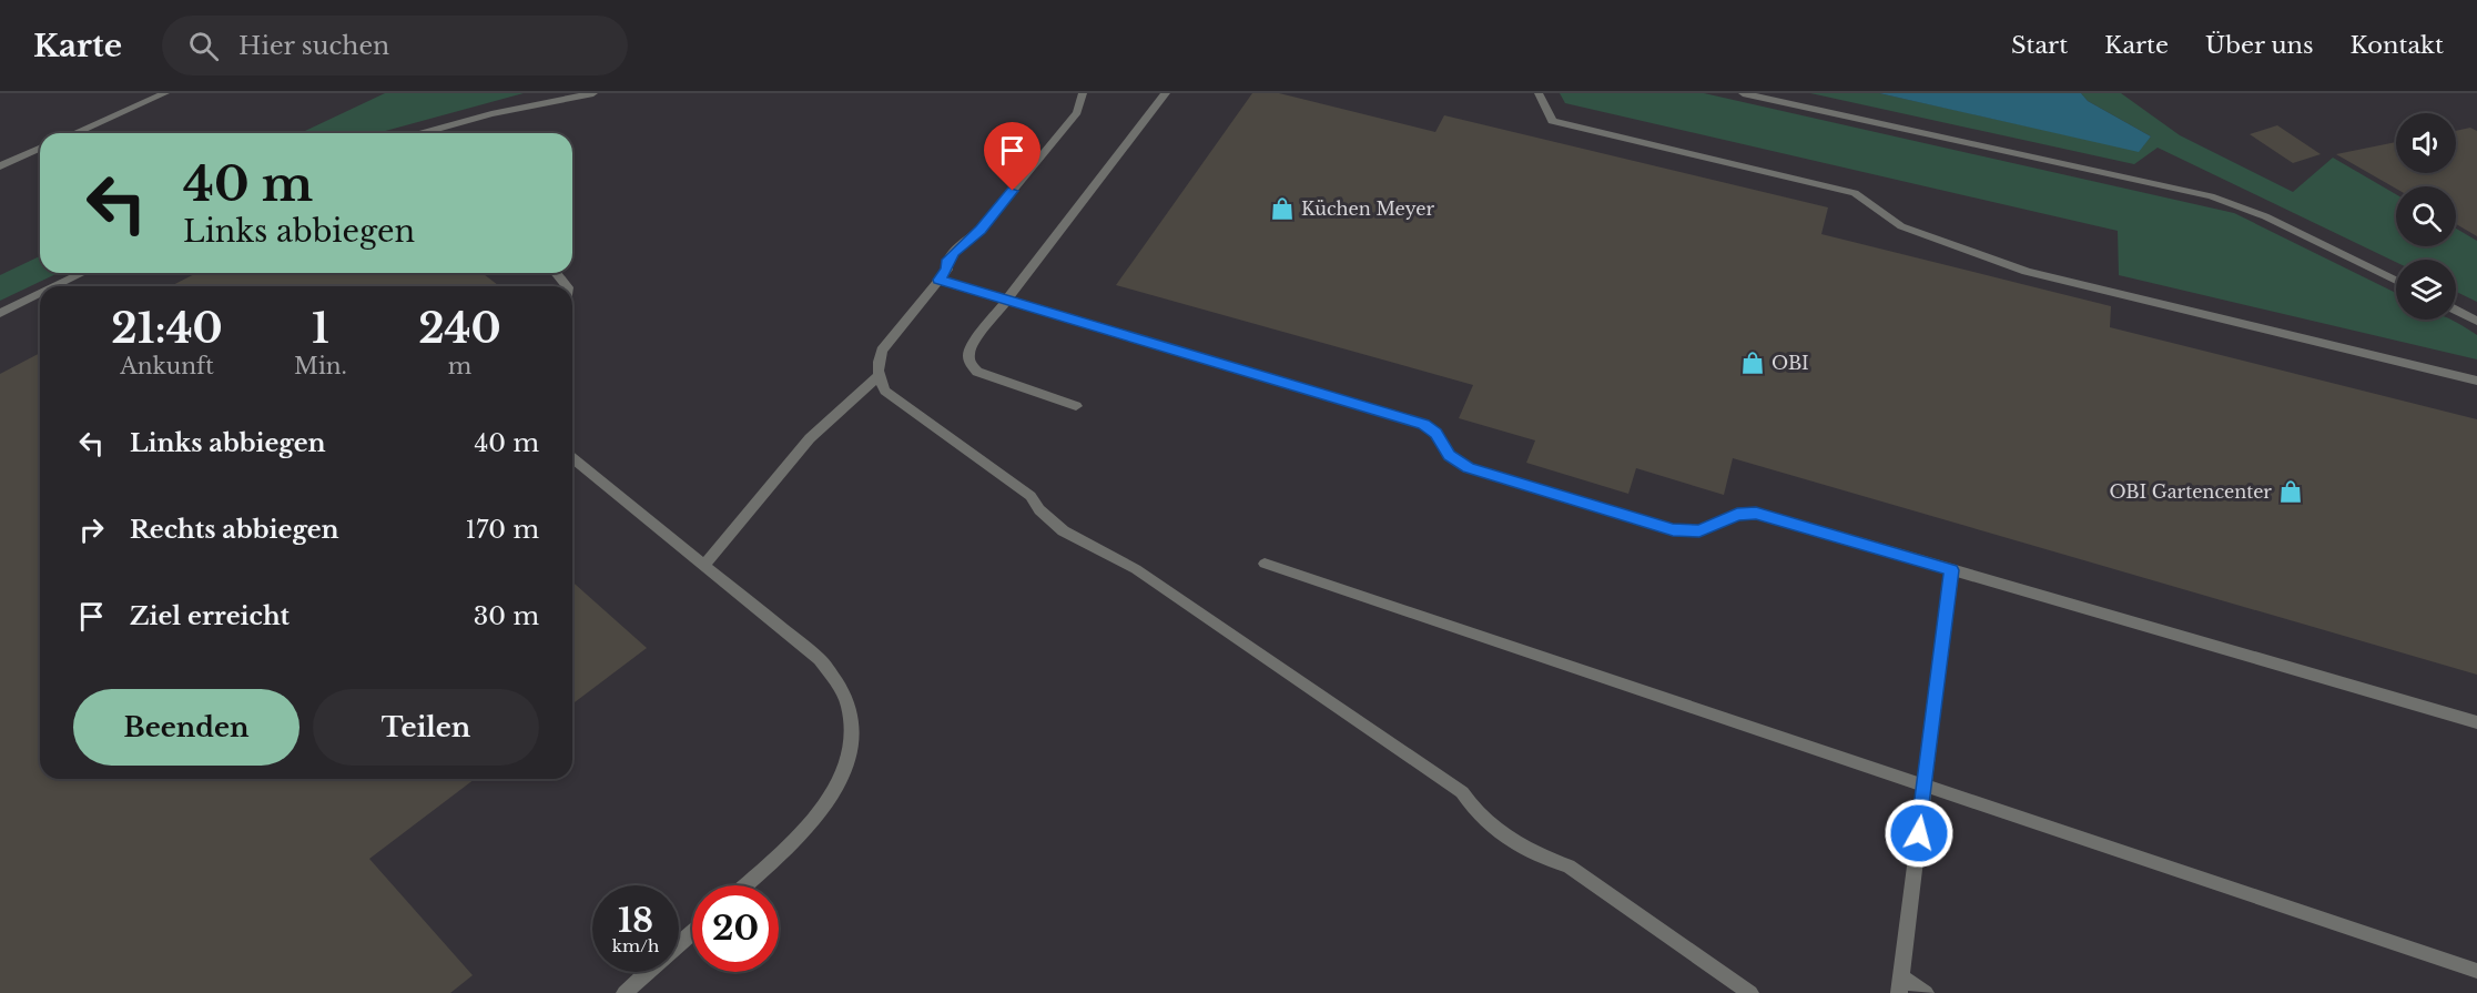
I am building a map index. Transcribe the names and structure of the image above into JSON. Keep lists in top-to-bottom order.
{
  "places": {
    "shop": ["Küchen Meyer", "OBI", "OBI Gartencenter"]
  },
  "page": {
    "header": "Karte",
    "search": "Hier suchen",
    "nav": [
      "Start",
      "Karte",
      "Über uns",
      "Kontakt"
    ],
    "turn": ["40 m", "Links abbiegen"],
    "eta": [
      "21:40",
      "Ankunft",
      "1",
      "Min.",
      "240",
      "m"
    ],
    "list": [
      {
        "name": "Links abbiegen",
        "value": "40 m"
      },
      {
        "name": "Rechts abbiegen",
        "value": "170 m"
      },
      {
        "name": "Ziel erreicht",
        "value": "30 m"
      }
    ],
    "buttons": ["Beenden", "Teilen"],
    "speed": "18 km/h",
    "limit": "20"
  }
}
